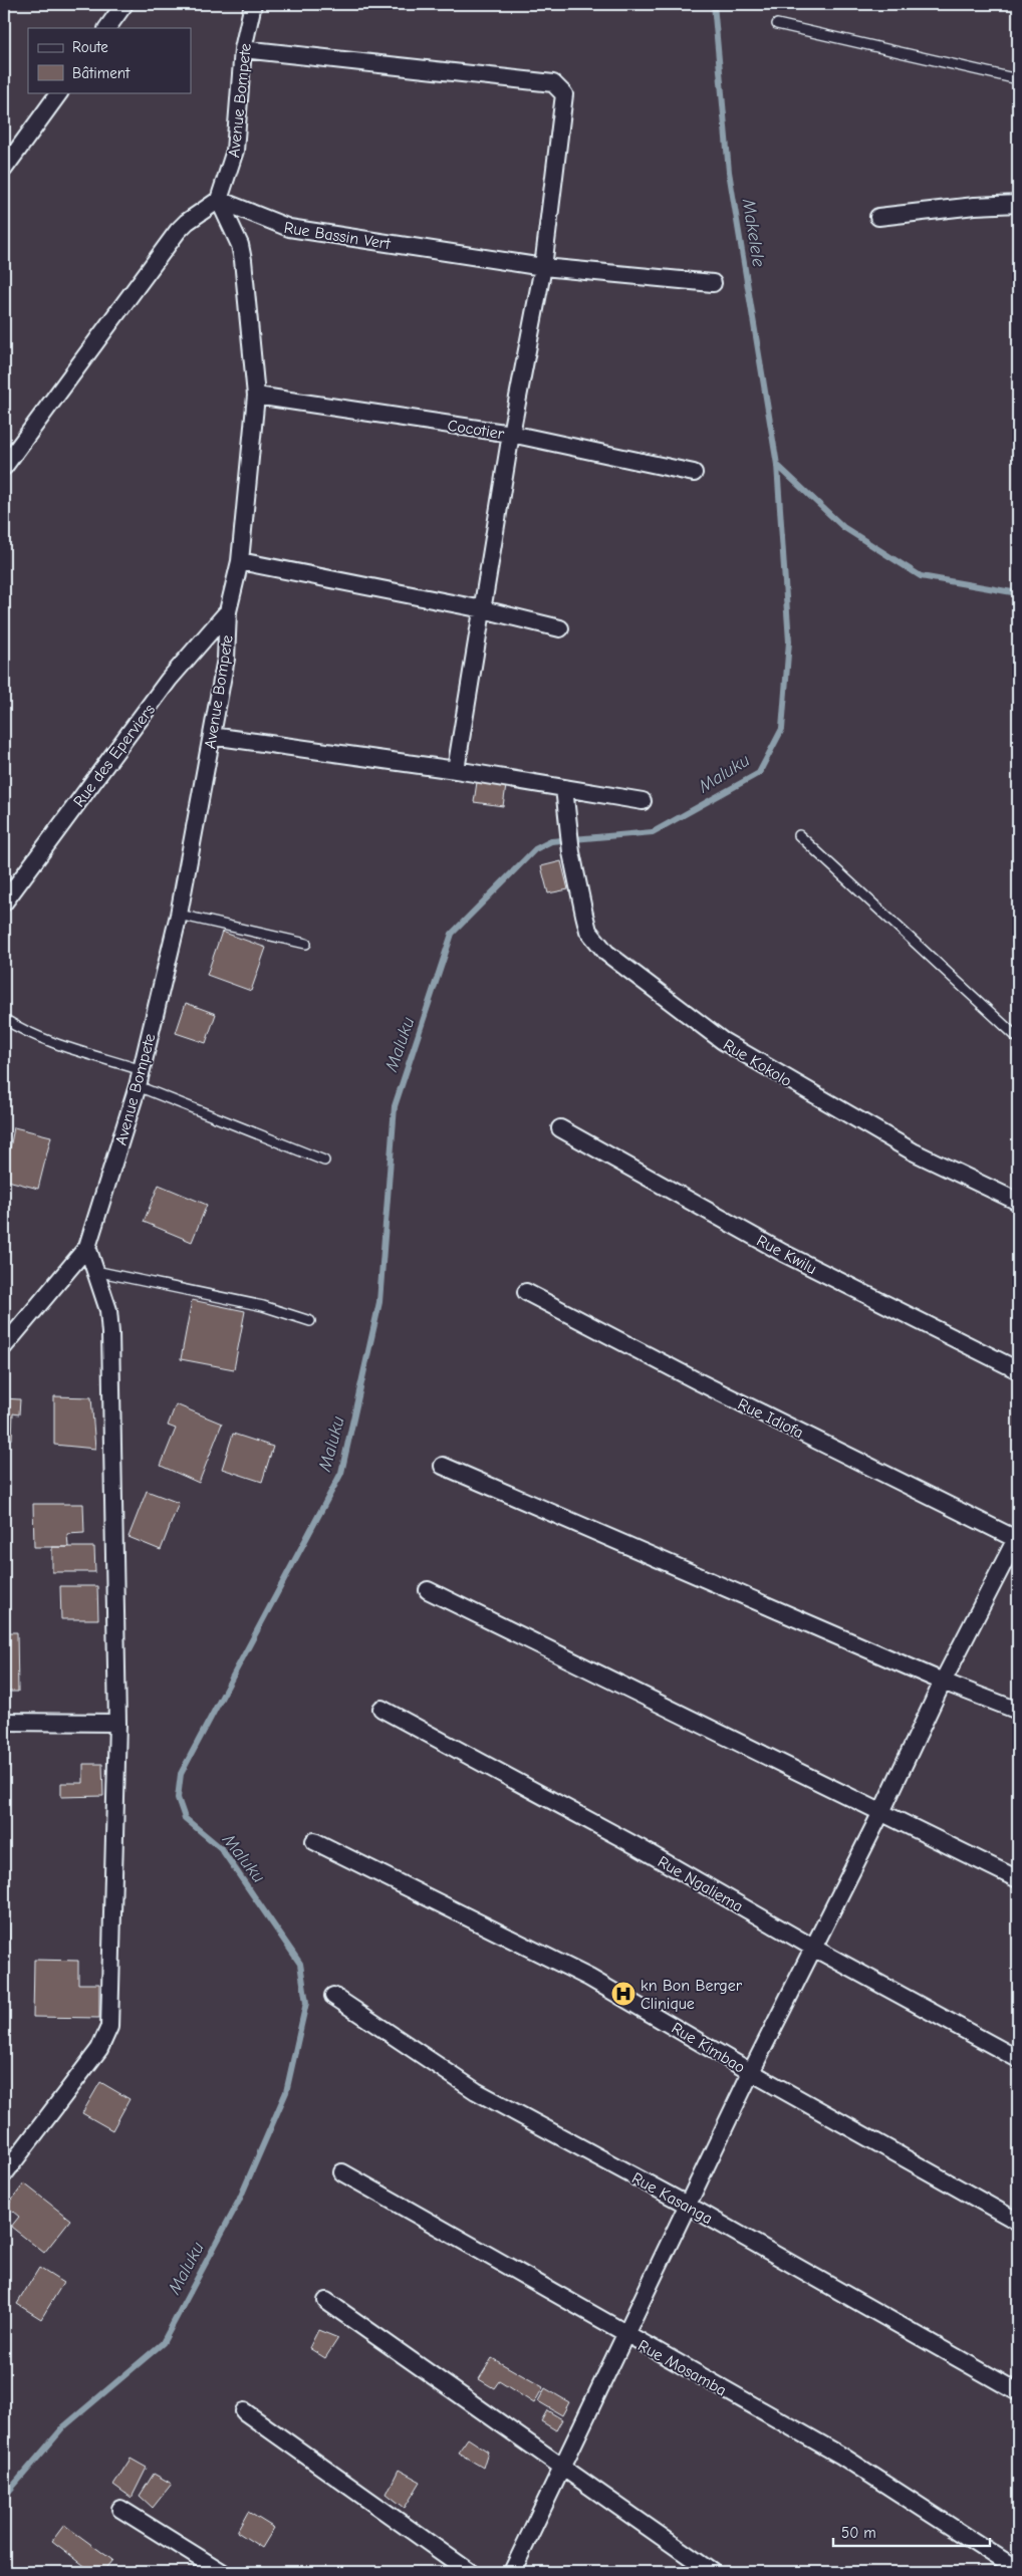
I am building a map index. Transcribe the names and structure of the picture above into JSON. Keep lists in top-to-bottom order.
{
  "streets": {
    "street": [
      "Avenue Bompete",
      "Rue Bassin Vert",
      "Cocotier",
      "Rue des Eperviers",
      "Rue Kokolo",
      "Rue Kwilu",
      "Rue Idiofa",
      "Rue Ngaliema",
      "Rue Kimbao",
      "Rue Kasanga",
      "Rue Mosamba"
    ]
  },
  "crossings": [
    ["Avenue Bompete", "Rue Bassin Vert"],
    ["Avenue Bompete", "Cocotier"],
    ["Avenue Bompete", "Rue des Eperviers"]
  ],
  "water": ["Makelele", "Maluku"],
  "places": {
    "hospital": ["kn Bon Berger Clinique"]
  },
  "legend": ["Route", "Bâtiment"],
  "scale_bar": "50 m"
}
